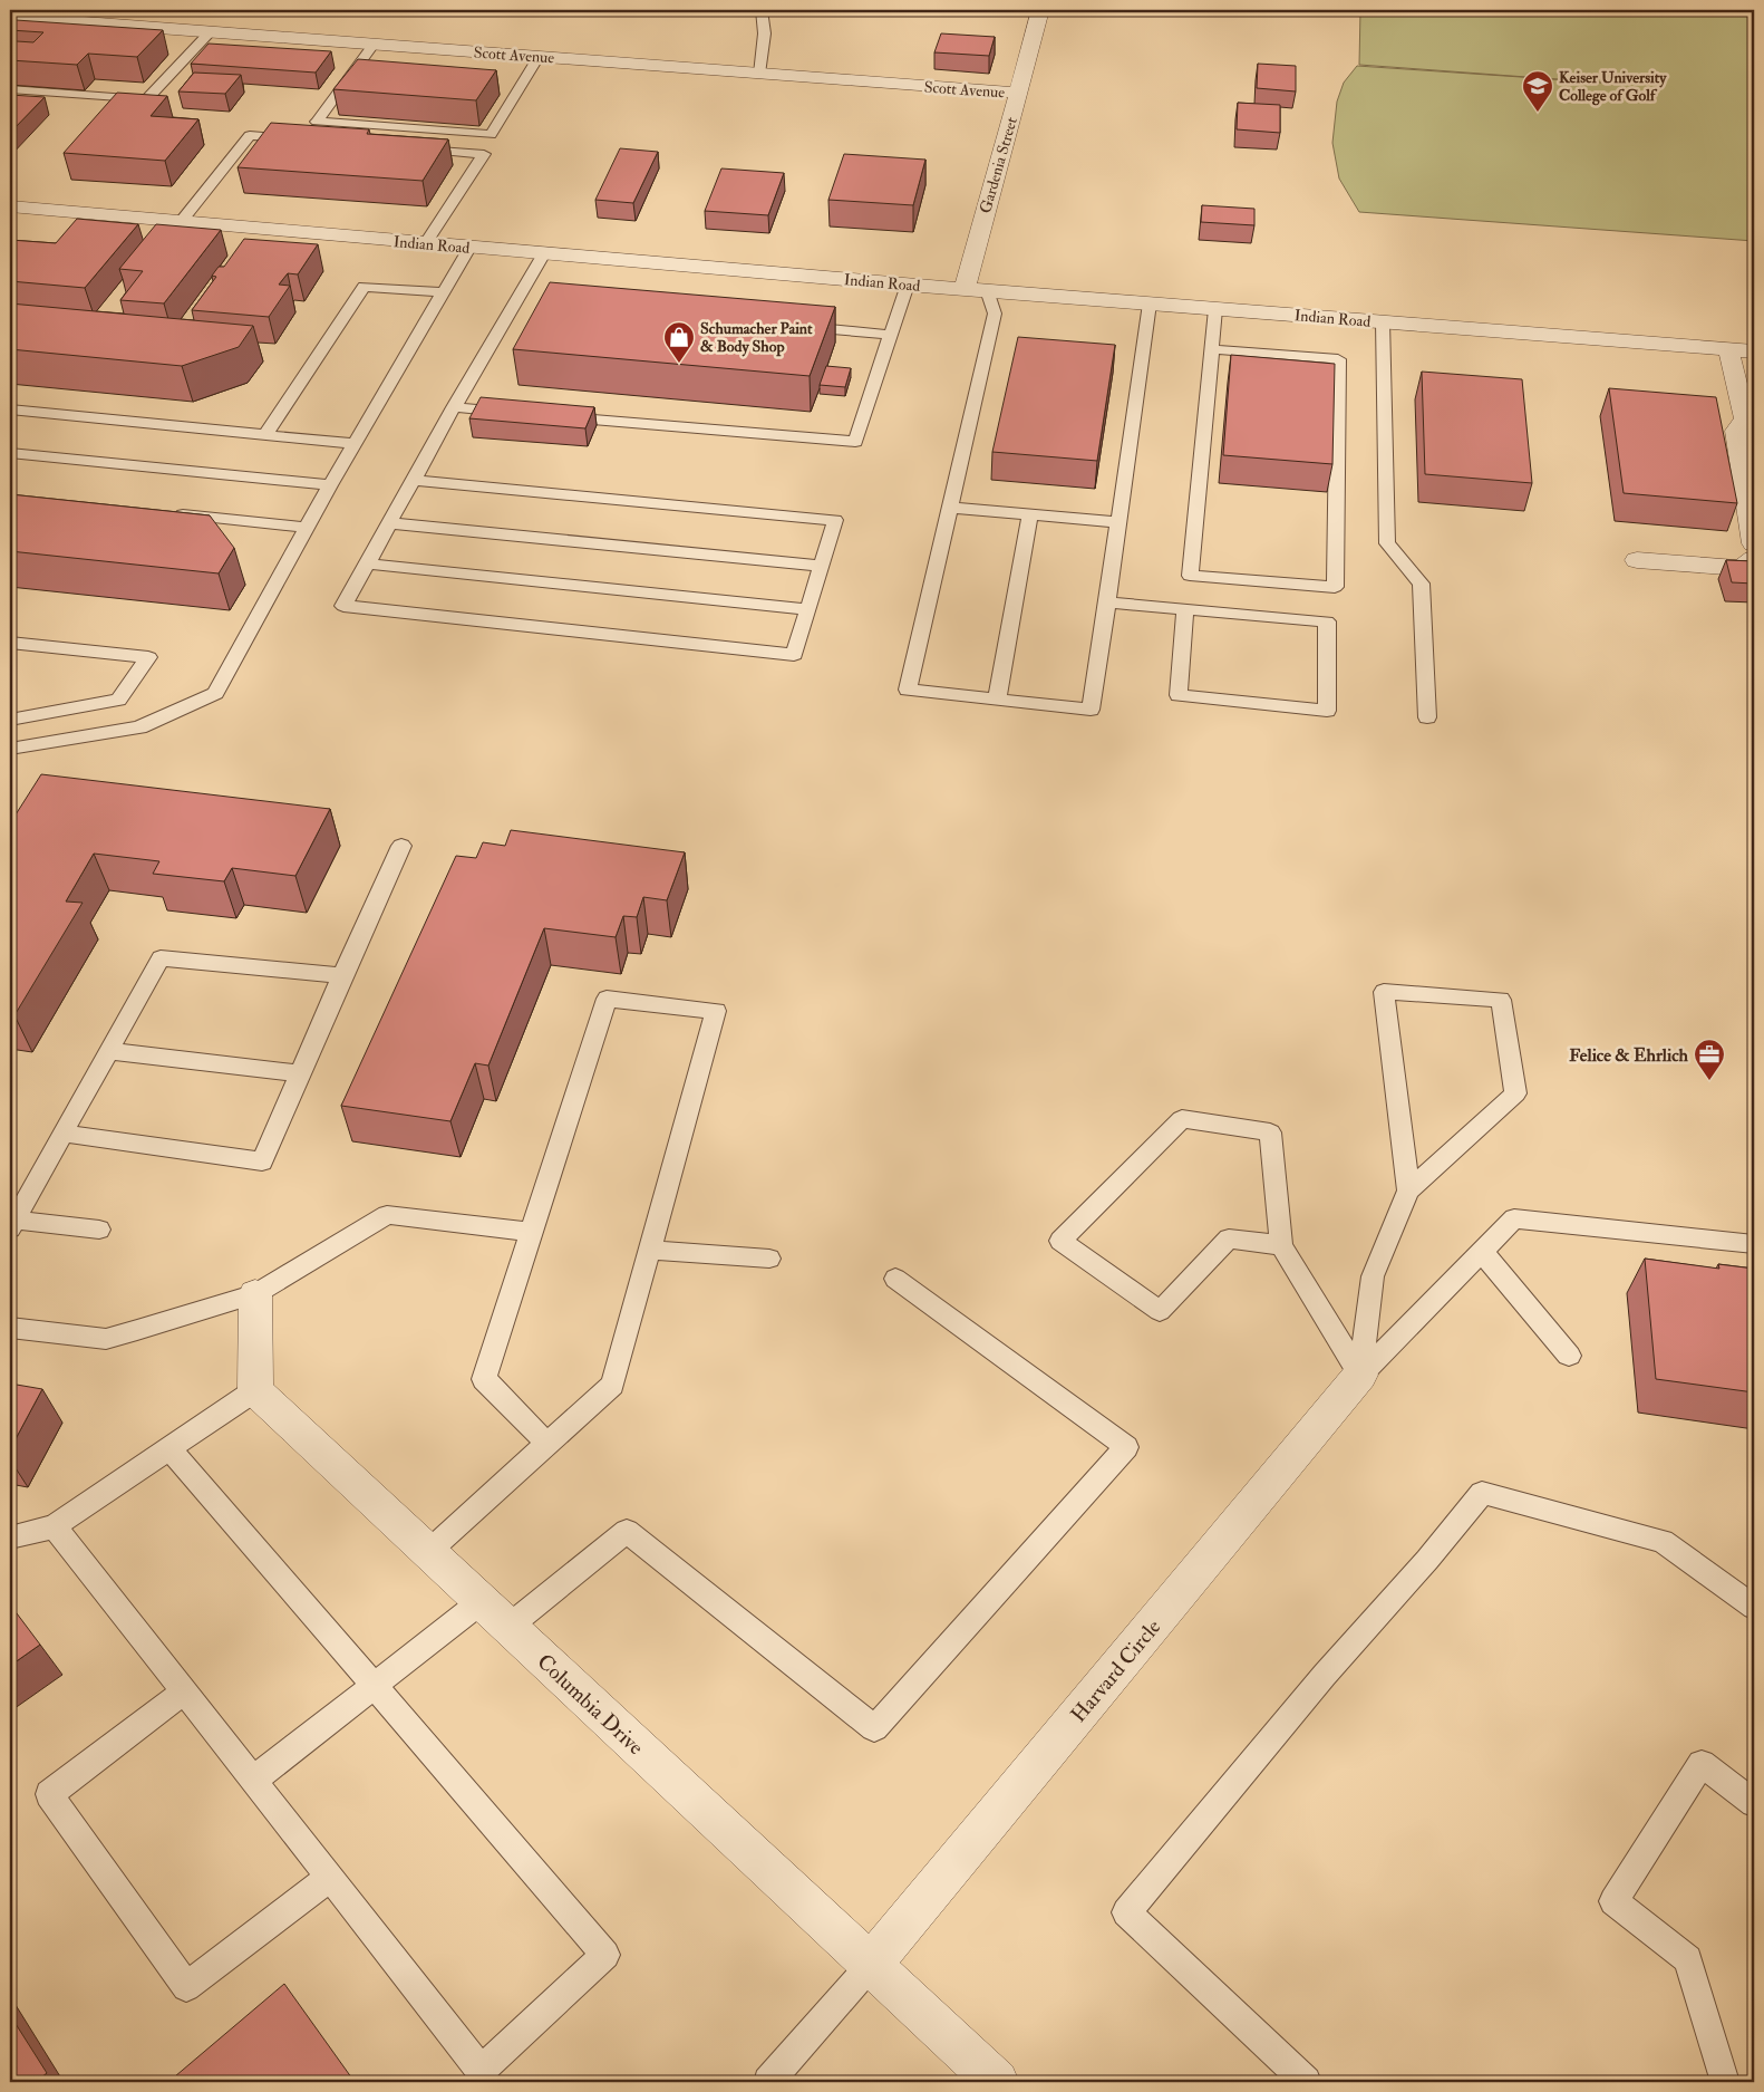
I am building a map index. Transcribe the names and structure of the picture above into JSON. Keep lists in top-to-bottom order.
{
  "streets": {
    "street": [
      "Scott Avenue",
      "Gardenia Street",
      "Indian Road",
      "Harvard Circle",
      "Columbia Drive"
    ]
  },
  "crossings": [
    ["Scott Avenue", "Gardenia Street"],
    ["Gardenia Street", "Indian Road"],
    ["Harvard Circle", "Columbia Drive"]
  ],
  "places": {
    "school or university": ["Keiser University College of Golf"],
    "shop": ["Schumacher Paint & Body Shop"],
    "office": ["Felice & Ehrlich"]
  }
}
